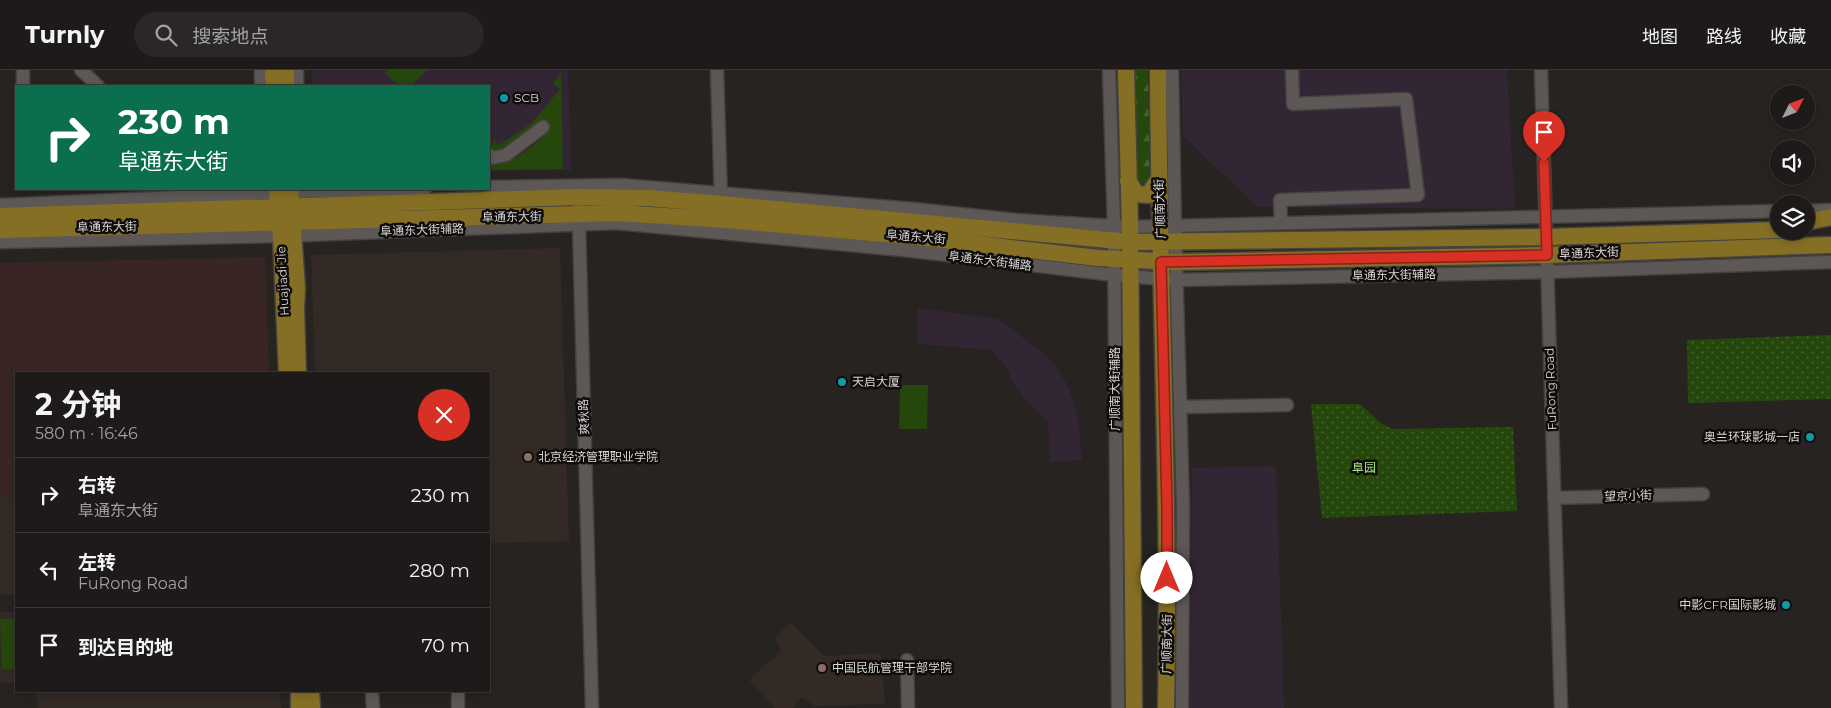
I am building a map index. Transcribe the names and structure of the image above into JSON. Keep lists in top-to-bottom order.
{
  "streets": {
    "main road": ["广顺南大街", "阜通东大街", "Huajiadi Jie"],
    "street": [
      "阜通东大街辅路",
      "广顺南大街辅路",
      "FuRong Road",
      "爽秋路",
      "望京小街"
    ]
  },
  "crossings": [
    ["广顺南大街", "阜通东大街"],
    ["广顺南大街", "阜通东大街辅路"],
    ["阜通东大街", "阜通东大街辅路"],
    ["阜通东大街", "Huajiadi Jie"],
    ["阜通东大街", "广顺南大街辅路"],
    ["阜通东大街", "FuRong Road"],
    ["阜通东大街", "爽秋路"],
    ["阜通东大街辅路", "FuRong Road"],
    ["FuRong Road", "望京小街"]
  ],
  "parks": ["阜园"],
  "places": [
    "SCB",
    "天启大厦",
    "奥兰环球影城一店",
    "北京经济管理职业学院",
    "中影CFR国际影城",
    "中国民航管理干部学院"
  ],
  "north": "top right",
  "page": {
    "header": "Turnly",
    "search": "搜索地点",
    "nav": ["地图", "路线", "收藏"],
    "turn": ["230 m", "阜通东大街"],
    "heading": ["2 分钟", "580 m · 16:46"],
    "list": [
      {
        "name": "右转",
        "note": "阜通东大街",
        "value": "230 m"
      },
      {
        "name": "左转",
        "note": "FuRong Road",
        "value": "280 m"
      },
      {
        "name": "到达目的地",
        "value": "70 m"
      }
    ]
  }
}
